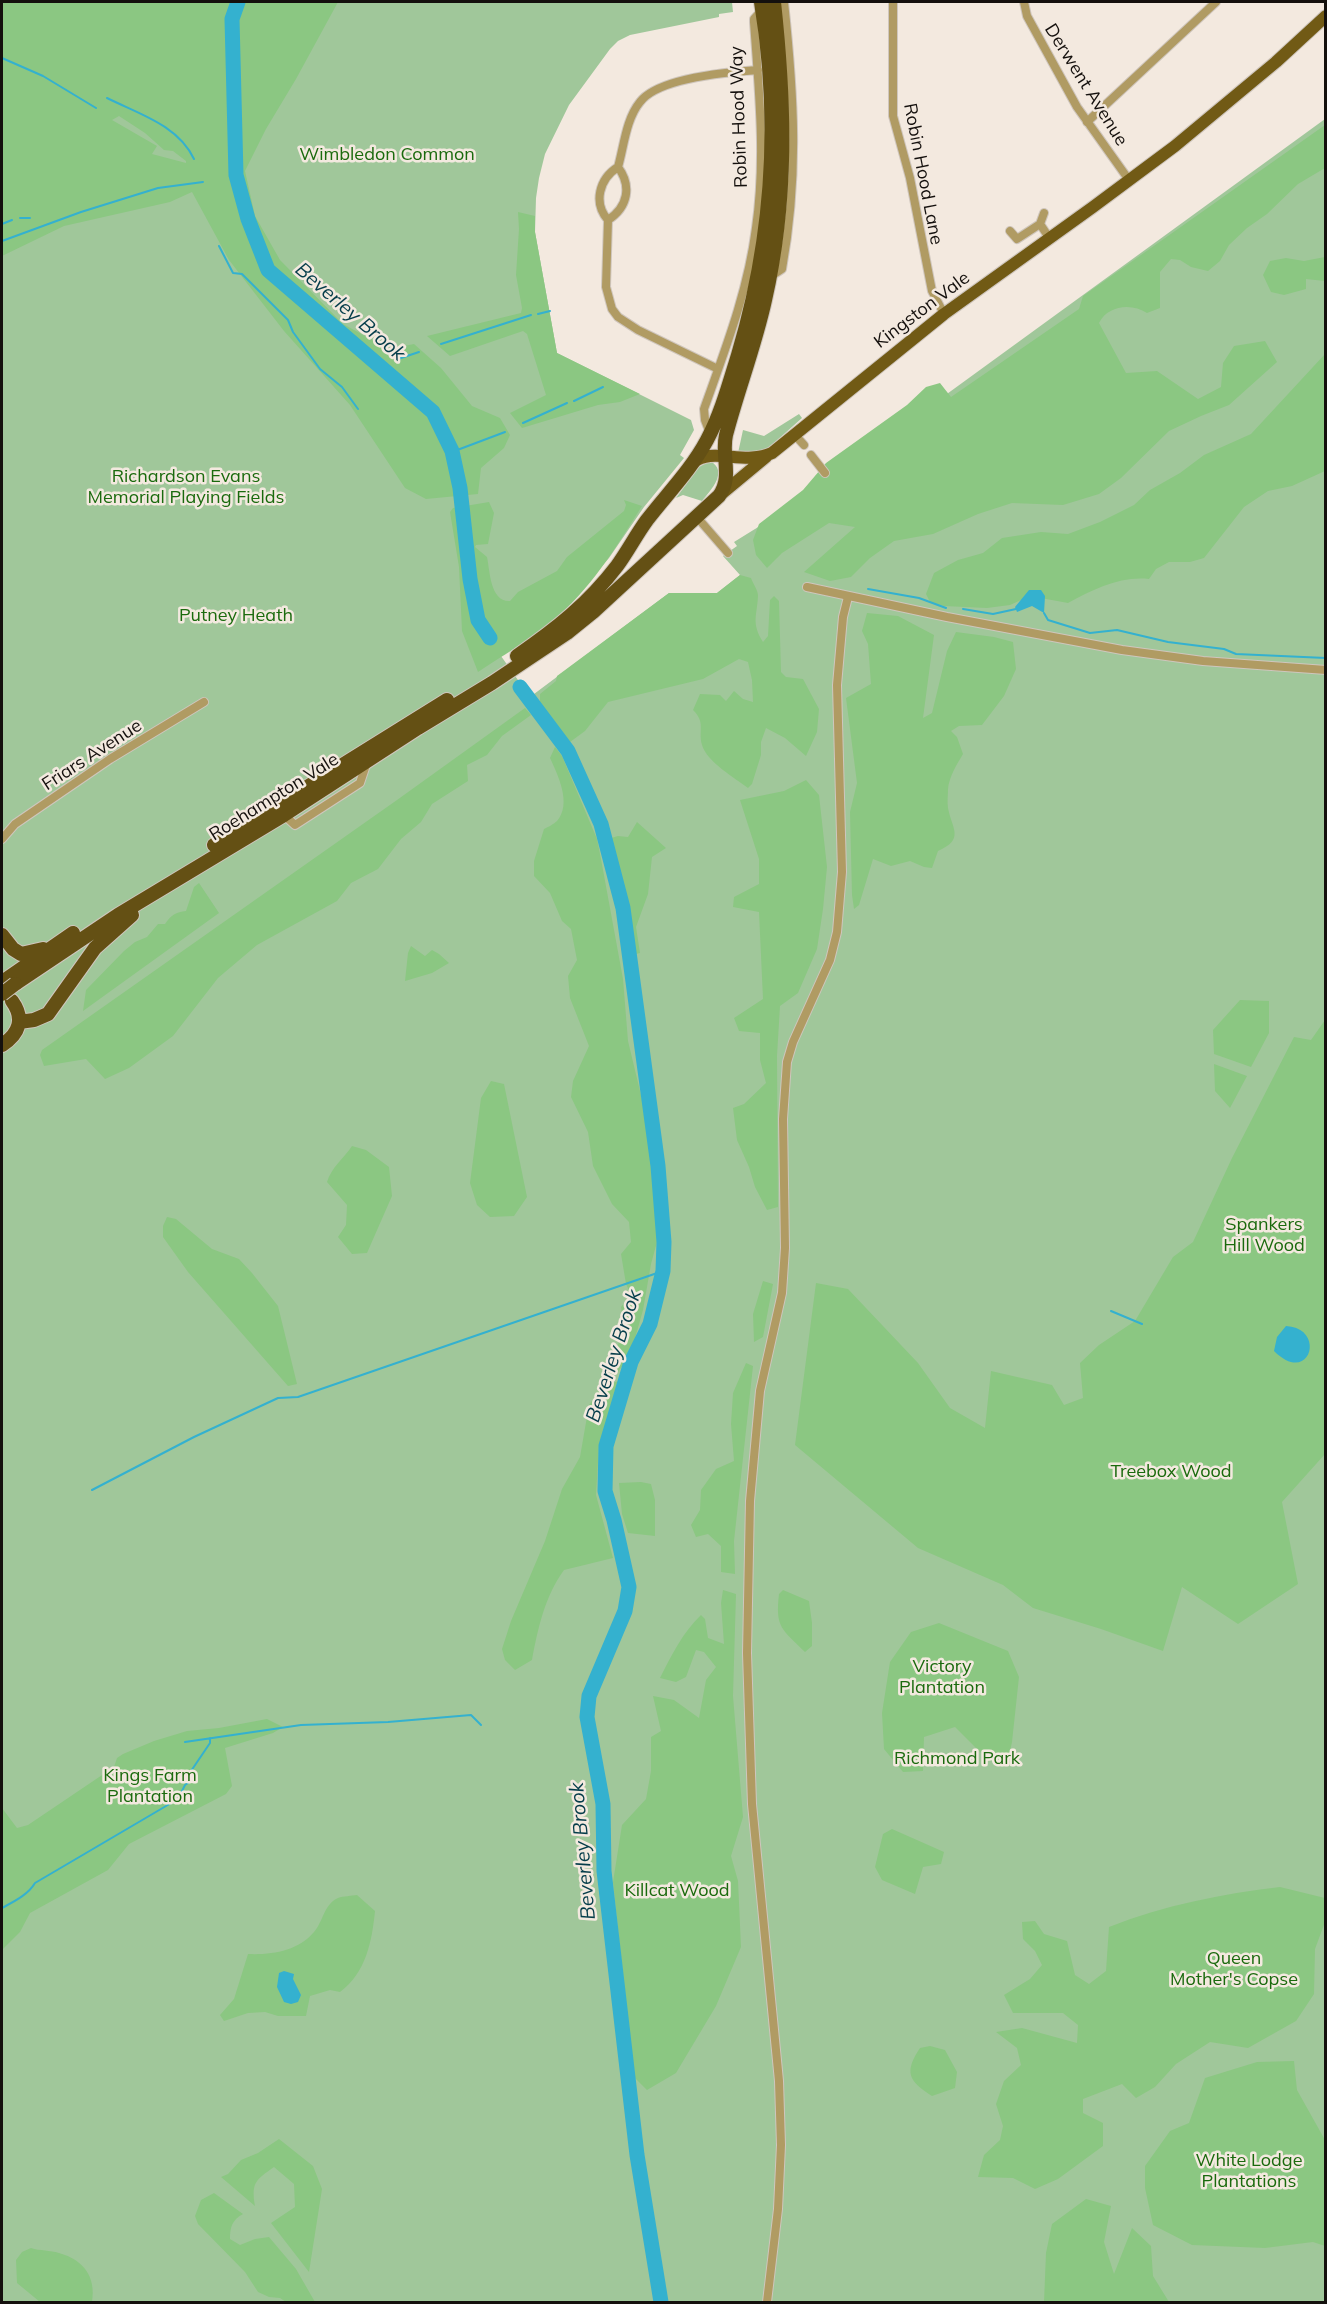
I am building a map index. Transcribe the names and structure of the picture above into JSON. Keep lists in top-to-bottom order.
{
  "streets": {
    "highway": ["Robin Hood Way", "Roehampton Vale"],
    "main road": ["Kingston Vale"],
    "street": ["Derwent Avenue", "Robin Hood Lane", "Friars Avenue"]
  },
  "crossings": [
    ["Derwent Avenue", "Kingston Vale"],
    ["Robin Hood Lane", "Kingston Vale"]
  ],
  "water": ["Beverley Brook"],
  "parks": [
    "Wimbledon Common",
    "Richardson Evans Memorial Playing Fields",
    "Putney Heath",
    "Spankers Hill Wood",
    "Treebox Wood",
    "Victory Plantation",
    "Richmond Park",
    "Kings Farm Plantation",
    "Killcat Wood",
    "Queen Mother's Copse",
    "White Lodge Plantations"
  ]
}
